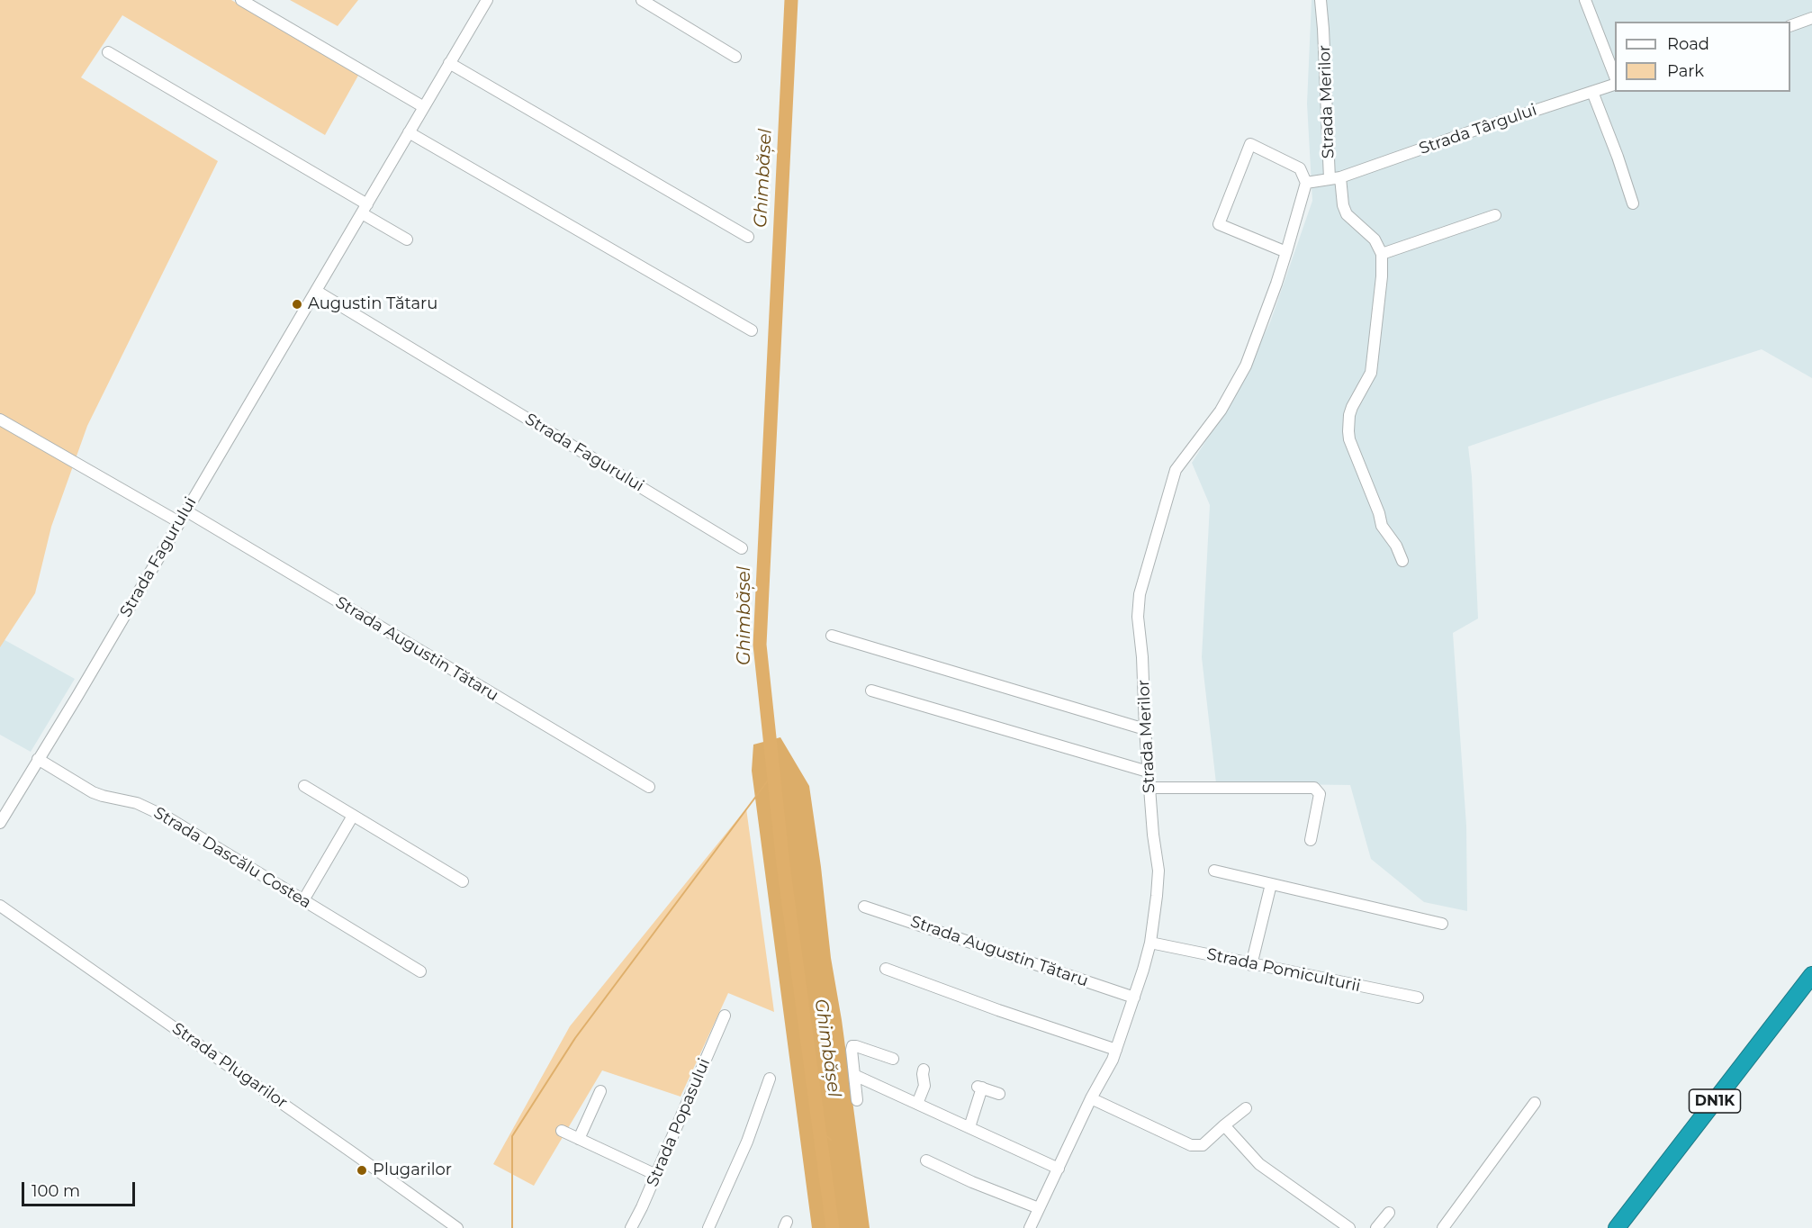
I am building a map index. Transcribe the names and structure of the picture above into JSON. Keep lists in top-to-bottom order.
{
  "streets": {
    "highway": ["DN1K"],
    "street": [
      "Strada Merilor",
      "Strada Târgului",
      "Strada Fagurului",
      "Strada Augustin Tătaru",
      "Strada Dascălu Costea",
      "Strada Pomiculturii",
      "Strada Plugarilor",
      "Strada Popasului"
    ]
  },
  "crossings": [
    ["Strada Merilor", "Strada Târgului"],
    ["Strada Merilor", "Strada Augustin Tătaru"],
    ["Strada Merilor", "Strada Pomiculturii"],
    ["Strada Fagurului", "Strada Augustin Tătaru"],
    ["Strada Fagurului", "Strada Dascălu Costea"]
  ],
  "water": ["Ghimbășel"],
  "places": ["Augustin Tătaru", "Plugarilor"],
  "legend": ["Road", "Park"],
  "scale_bar": "100 m"
}
